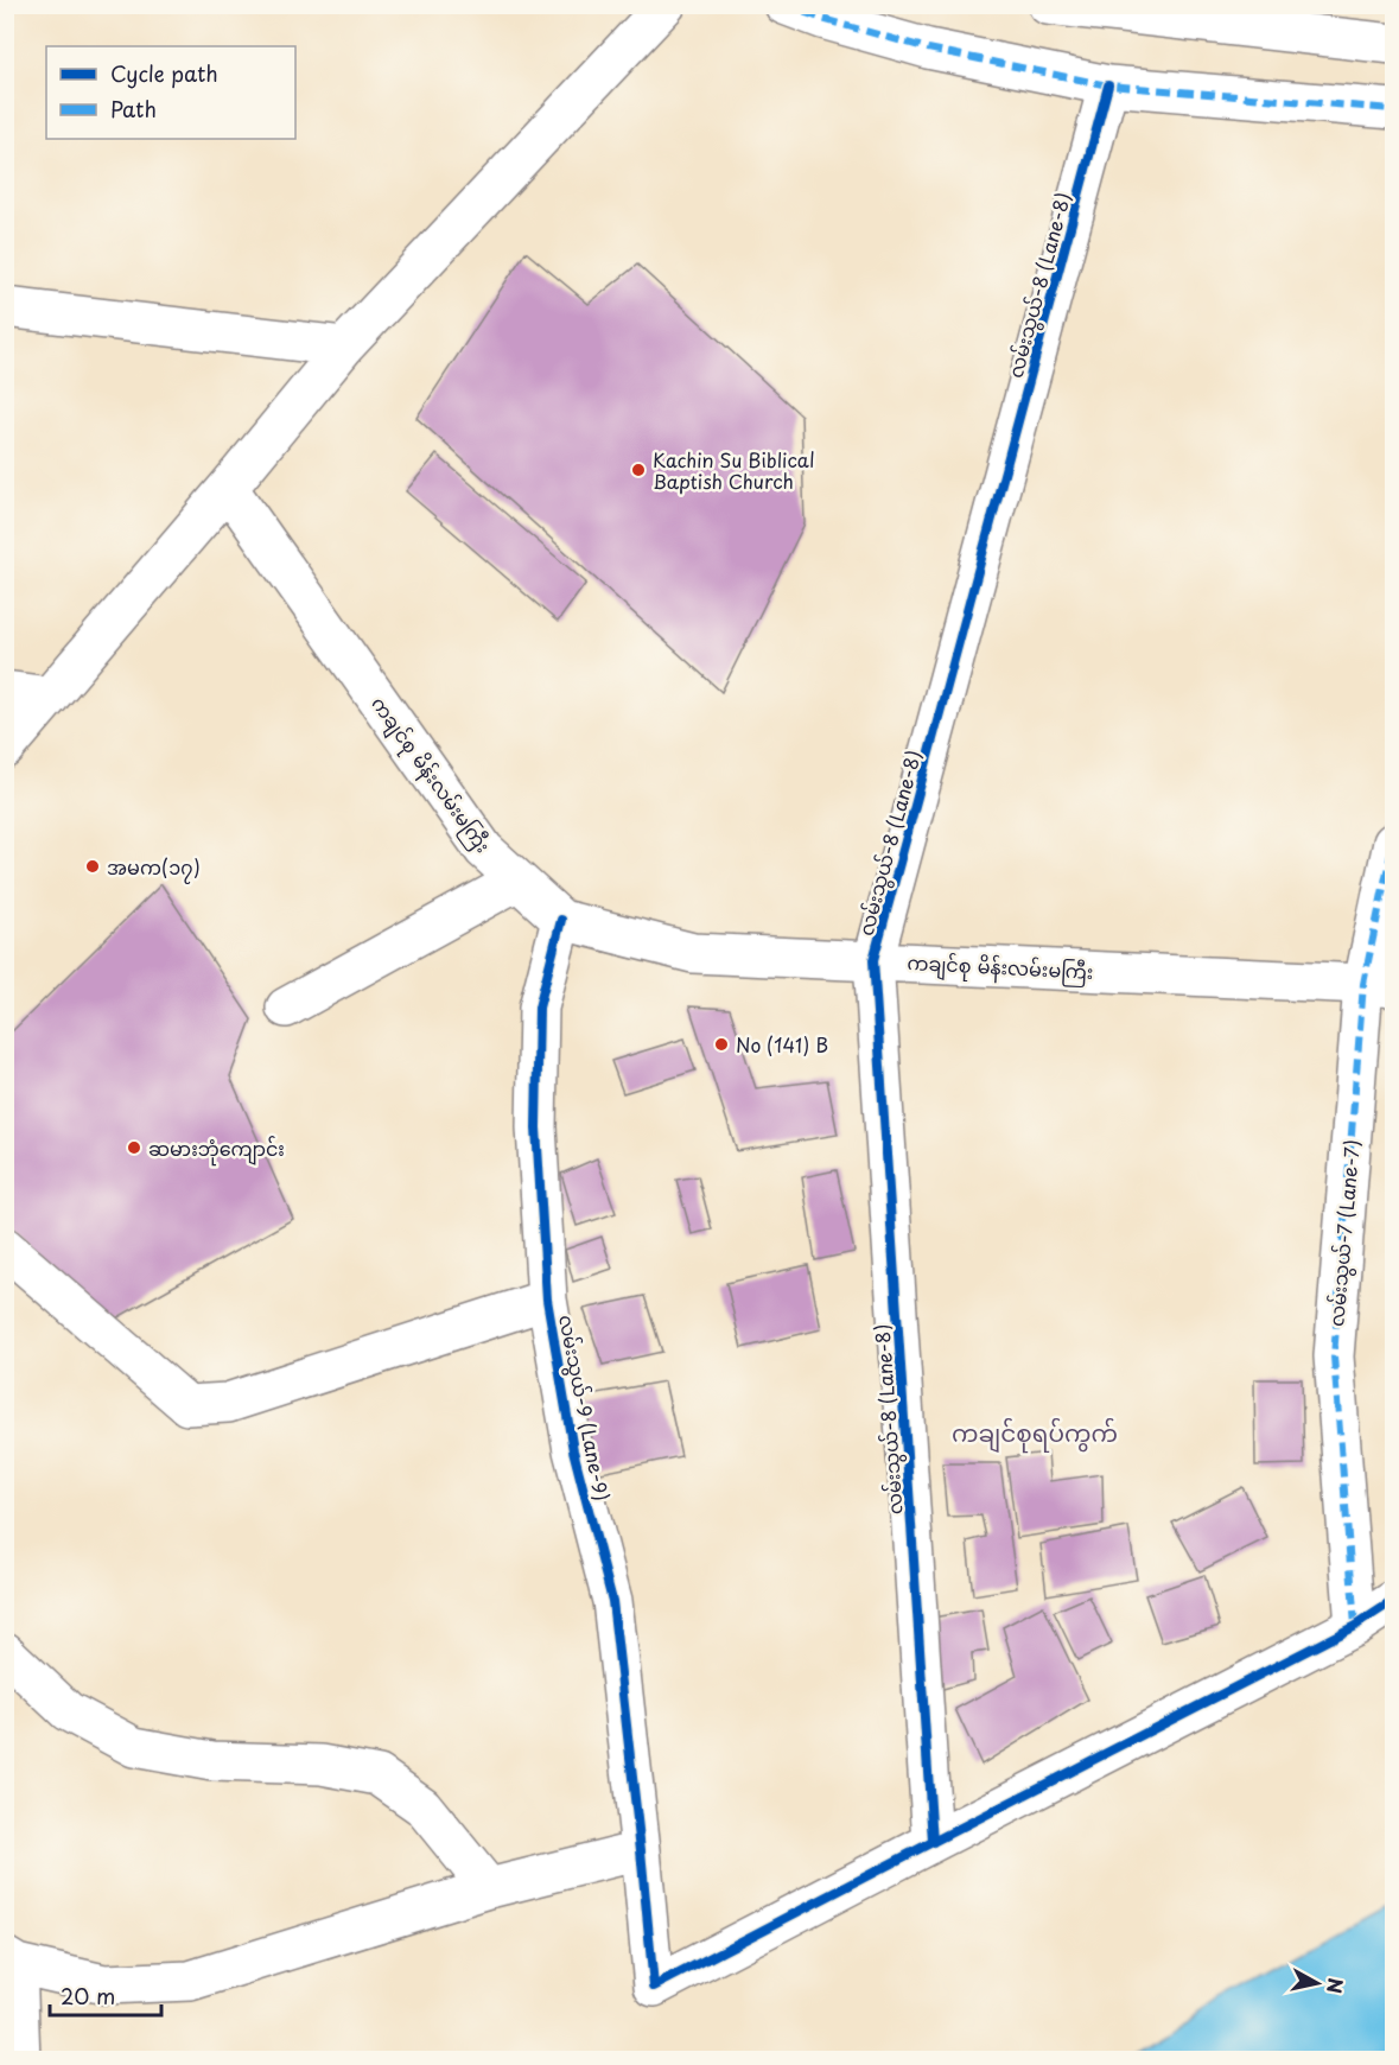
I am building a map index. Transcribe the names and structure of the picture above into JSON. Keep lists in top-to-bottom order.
{
  "streets": {
    "street": [
      "လမ်းသွယ်-8 (Lane-8)",
      "ကချင်စု မိန်းလမ်းမကြီး",
      "လမ်းသွယ်-7 (Lane-7)",
      "လမ်းသွယ်-9 (Lane-9)"
    ]
  },
  "crossings": [
    ["လမ်းသွယ်-8 (Lane-8)", "ကချင်စု မိန်းလမ်းမကြီး"],
    ["လမ်းသွယ်-8 (Lane-8)", "လမ်းသွယ်-9 (Lane-9)"],
    ["ကချင်စု မိန်းလမ်းမကြီး", "လမ်းသွယ်-7 (Lane-7)"],
    ["ကချင်စု မိန်းလမ်းမကြီး", "လမ်းသွယ်-9 (Lane-9)"]
  ],
  "districts": ["ကချင်စုရပ်ကွက်"],
  "places": [
    "Kachin Su Biblical Baptish Church",
    "အမက(၁၇)",
    "No (141) B",
    "ဆမားဘုံကျောင်း"
  ],
  "legend": ["Cycle path", "Path"],
  "scale_bar": "20 m",
  "north": "right"
}
